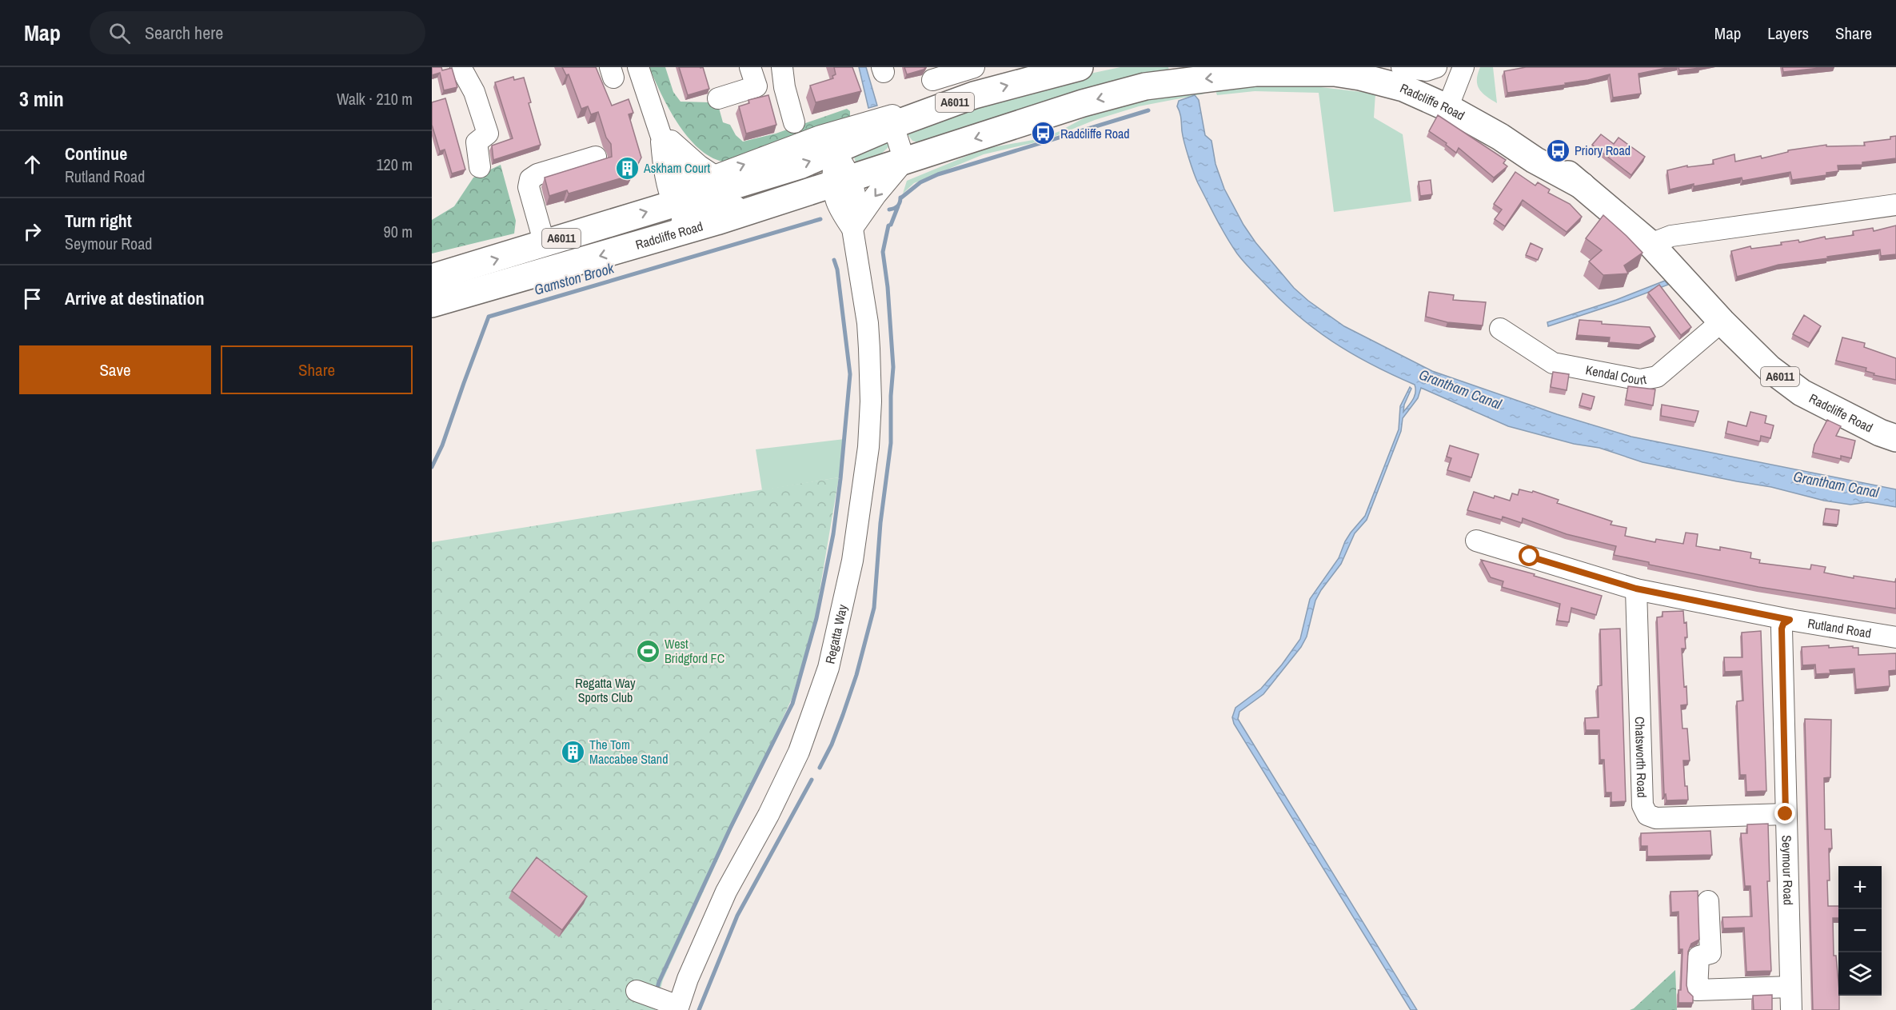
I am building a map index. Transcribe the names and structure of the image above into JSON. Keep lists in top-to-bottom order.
{
  "streets": {
    "highway": ["A6011", "Radcliffe Road"],
    "street": [
      "Kendal Court",
      "Rutland Road",
      "Regatta Way",
      "Chatsworth Road",
      "Seymour Road"
    ]
  },
  "crossings": [
    ["Radcliffe Road", "Kendal Court"],
    ["Radcliffe Road", "Regatta Way"],
    ["Rutland Road", "Chatsworth Road"],
    ["Rutland Road", "Seymour Road"],
    ["Chatsworth Road", "Seymour Road"]
  ],
  "water": ["Gamston Brook", "Grantham Canal"],
  "parks": ["Regatta Way Sports Club"],
  "places": {
    "bus stop": ["Radcliffe Road", "Priory Road"],
    "building": ["Askham Court", "The Tom Maccabee Stand"],
    "sports": ["West Bridgford FC"]
  },
  "page": {
    "header": "Map",
    "search": "Search here",
    "nav": ["Map", "Layers", "Share"],
    "heading": ["3 min", "Walk · 210 m"],
    "list": [
      ["Continue", "Rutland Road", "120 m"],
      ["Turn right", "Seymour Road", "90 m"],
      "Arrive at destination"
    ],
    "buttons": ["Save", "Share"],
    "map_buttons": ["+", "−"]
  }
}
